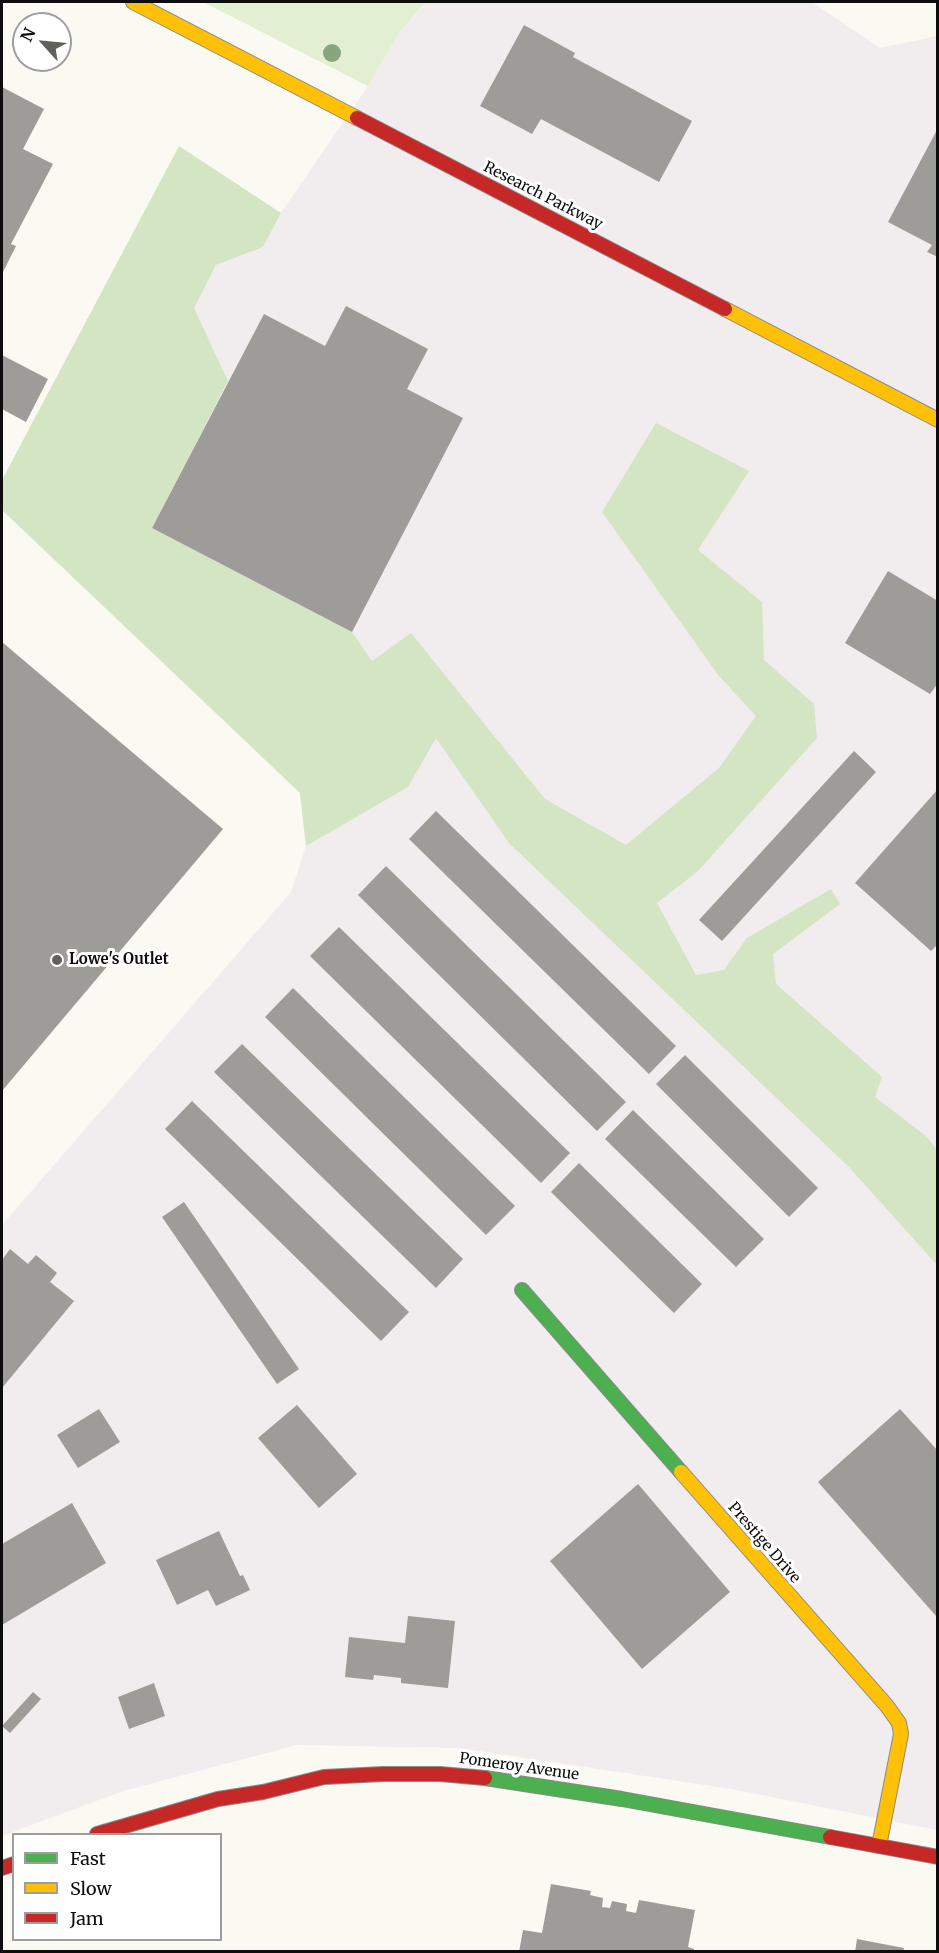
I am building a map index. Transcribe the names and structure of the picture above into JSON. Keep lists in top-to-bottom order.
{
  "streets": {
    "main road": ["Research Parkway", "Prestige Drive", "Pomeroy Avenue"]
  },
  "crossings": [
    ["Prestige Drive", "Pomeroy Avenue"]
  ],
  "places": ["Lowe's Outlet"],
  "legend": ["Fast", "Slow", "Jam"],
  "north": "top left"
}
